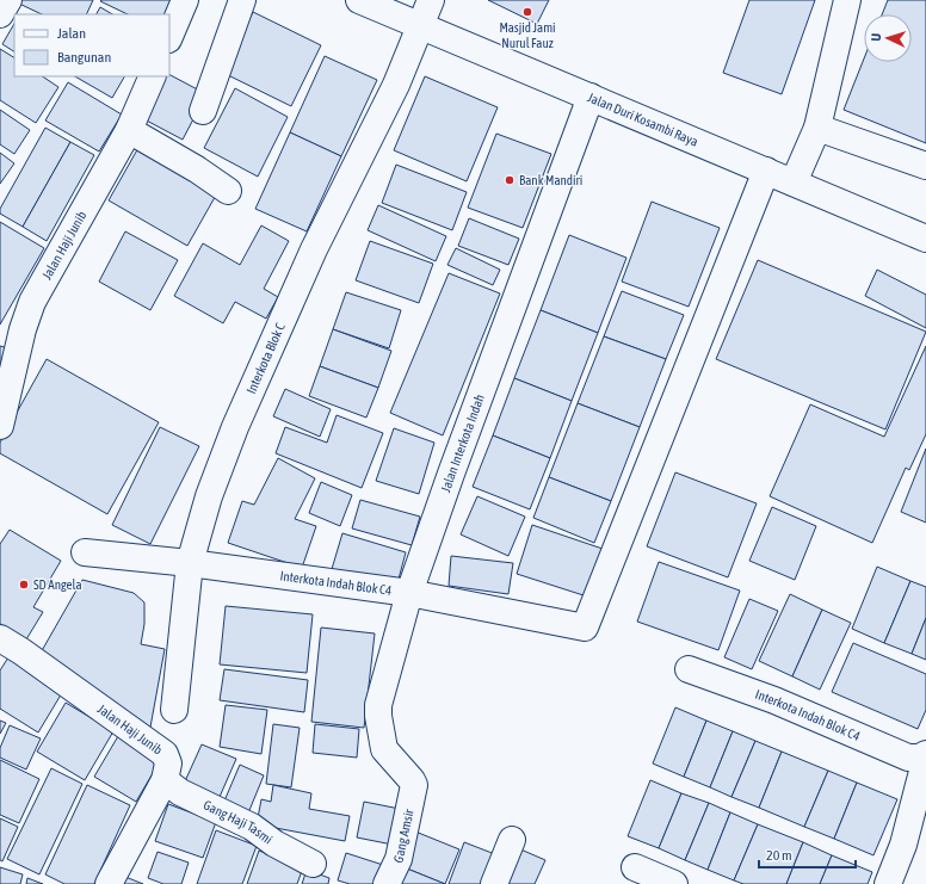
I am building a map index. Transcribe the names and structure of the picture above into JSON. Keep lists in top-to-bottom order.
{
  "streets": {
    "street": [
      "Jalan Duri Kosambi Raya",
      "Jalan Haji Junib",
      "Interkota Blok C",
      "Jalan Interkota Indah",
      "Interkota Indah Blok C4",
      "Gang Haji Tasmi",
      "Gang Amsir"
    ]
  },
  "crossings": [
    ["Jalan Duri Kosambi Raya", "Interkota Blok C"],
    ["Jalan Duri Kosambi Raya", "Jalan Interkota Indah"],
    ["Jalan Duri Kosambi Raya", "Interkota Indah Blok C4"],
    ["Jalan Haji Junib", "Gang Haji Tasmi"],
    ["Interkota Blok C", "Interkota Indah Blok C4"],
    ["Jalan Interkota Indah", "Interkota Indah Blok C4"],
    ["Jalan Interkota Indah", "Gang Amsir"]
  ],
  "places": ["Masjid Jami Nurul Fauz", "Bank Mandiri", "SD Angela"],
  "legend": ["Jalan", "Bangunan"],
  "scale_bar": "20 m",
  "north": "left"
}
